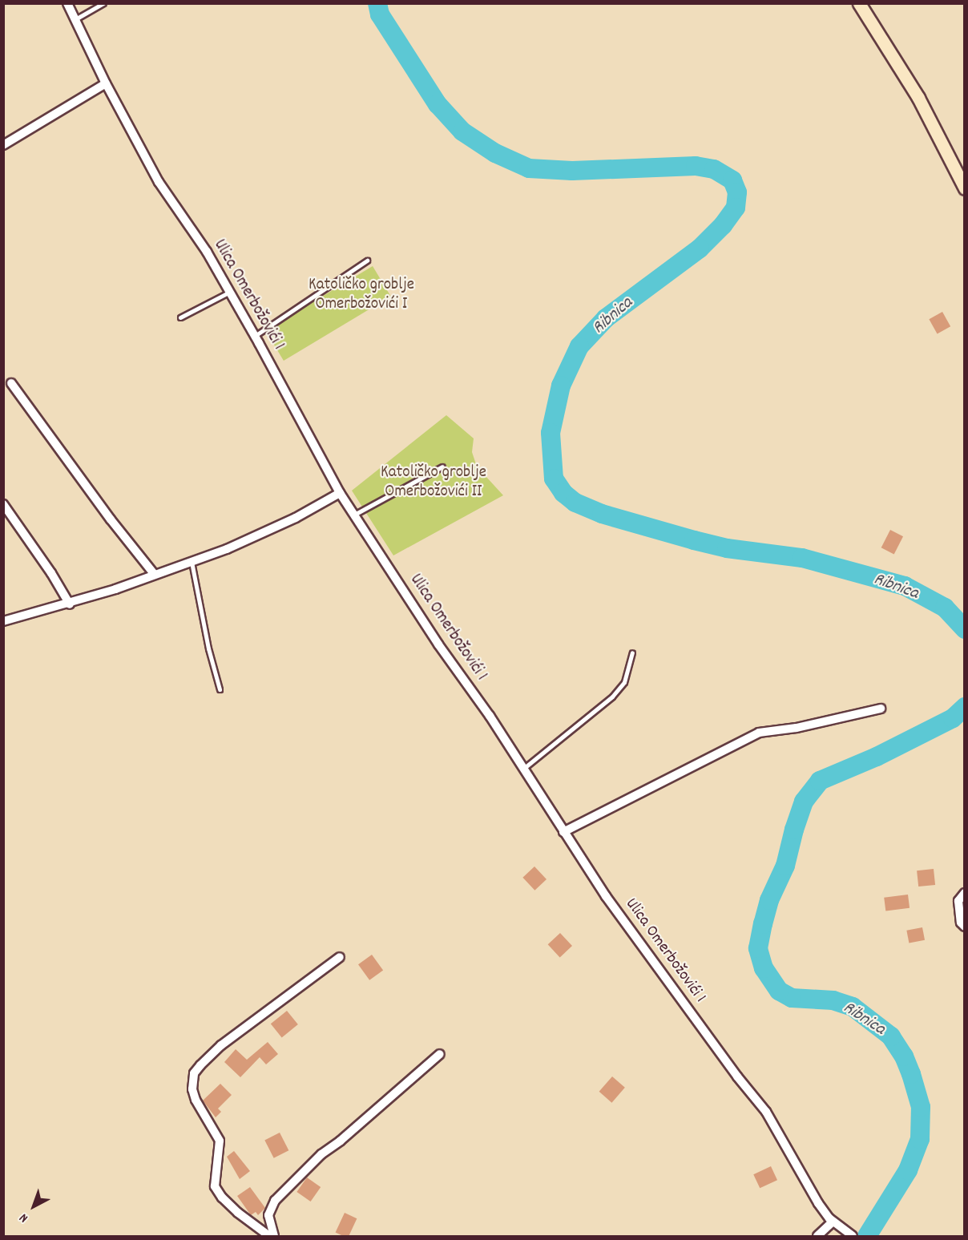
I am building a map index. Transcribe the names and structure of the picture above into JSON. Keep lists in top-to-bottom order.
{
  "streets": {
    "street": ["Ulica Omerbožovići 1"]
  },
  "water": ["Ribnica"],
  "parks": ["Katoličko groblje Omerbožovići I", "Katoličko groblje Omerbožovići II"],
  "north": "bottom left"
}
